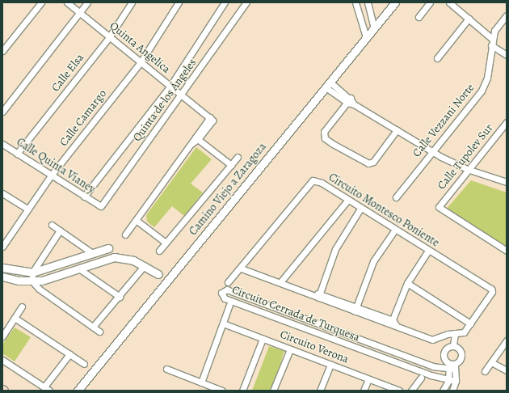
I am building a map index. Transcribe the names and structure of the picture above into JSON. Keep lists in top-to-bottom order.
{
  "streets": {
    "street": [
      "Quinta Angelica",
      "Calle Elsa",
      "Quinta de los Ángeles",
      "Calle Camargo",
      "Calle Vezzani Norte",
      "Calle Tupolev Sur",
      "Calle Quinta Vianey",
      "Camino Viejo a Zaragoza",
      "Circuito Montesco Poniente",
      "Circuito Cerrada de Turquesa",
      "Circuito Verona"
    ]
  },
  "crossings": [
    ["Quinta Angelica", "Calle Elsa"],
    ["Quinta Angelica", "Quinta de los Ángeles"],
    ["Quinta Angelica", "Calle Camargo"],
    ["Calle Elsa", "Calle Quinta Vianey"],
    ["Quinta de los Ángeles", "Calle Quinta Vianey"],
    ["Calle Camargo", "Calle Quinta Vianey"]
  ]
}
